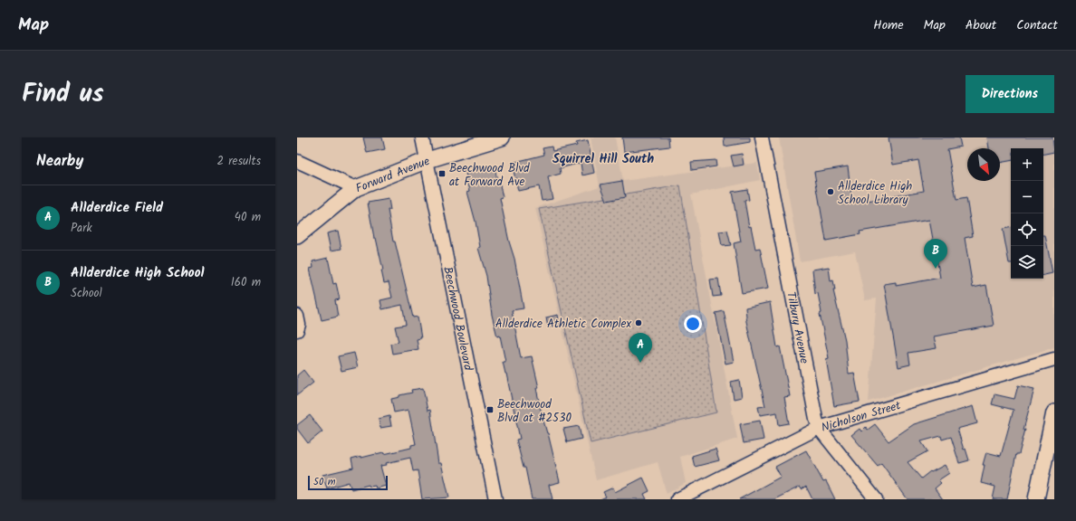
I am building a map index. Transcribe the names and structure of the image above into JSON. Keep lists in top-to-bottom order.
{
  "streets": {
    "main road": ["Forward Avenue"],
    "street": ["Beechwood Boulevard", "Tilbury Avenue", "Nicholson Street"]
  },
  "crossings": [
    ["Forward Avenue", "Beechwood Boulevard"],
    ["Tilbury Avenue", "Nicholson Street"]
  ],
  "districts": ["Squirrel Hill South"],
  "places": {
    "transit": ["Beechwood Blvd at Forward Ave", "Beechwood Blvd at #2530"],
    "other": ["Allderdice High School Library", "Allderdice Athletic Complex"]
  },
  "scale_bar": "50 m",
  "north": "bottom right",
  "page": {
    "header": "Map",
    "nav": [
      "Home",
      "Map",
      "About",
      "Contact"
    ],
    "title": "Find us",
    "buttons": "Directions",
    "heading": ["Nearby", "2 results"],
    "map_buttons": ["+", "−"],
    "list": [
      {
        "mark": "A",
        "name": "Allderdice Field",
        "note": "Park",
        "value": "40 m"
      },
      {
        "mark": "B",
        "name": "Allderdice High School",
        "note": "School",
        "value": "160 m"
      }
    ],
    "pins": ["B", "A"],
    "scale": "50 m"
  }
}
